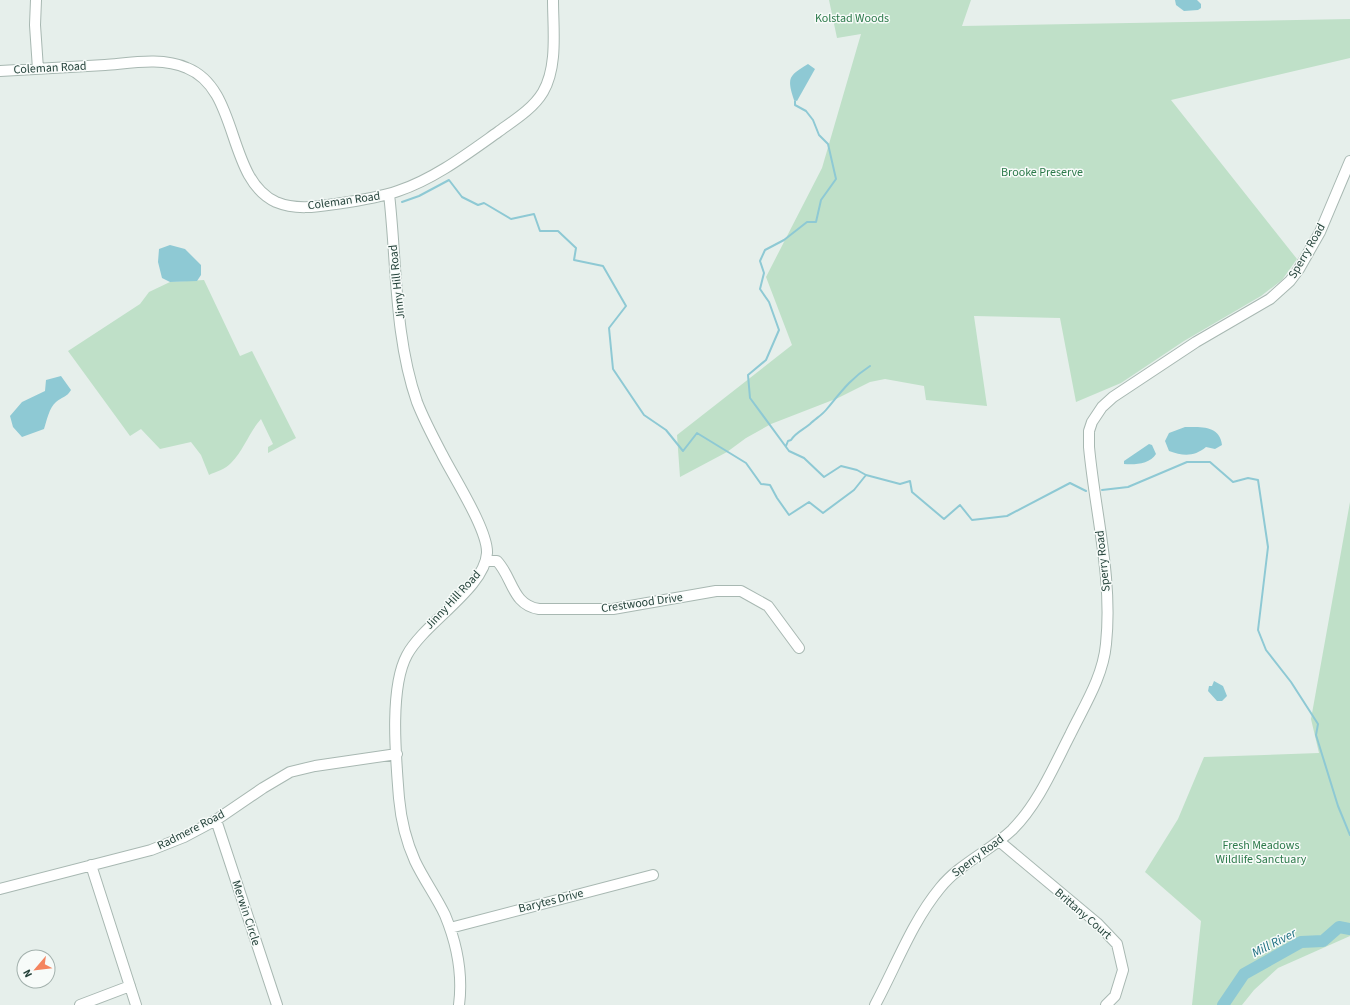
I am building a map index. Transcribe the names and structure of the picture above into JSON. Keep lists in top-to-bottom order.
{
  "streets": {
    "street": [
      "Coleman Road",
      "Sperry Road",
      "Jinny Hill Road",
      "Crestwood Drive",
      "Radmere Road",
      "Barytes Drive",
      "Merwin Circle",
      "Brittany Court"
    ]
  },
  "crossings": [
    ["Coleman Road", "Jinny Hill Road"],
    ["Sperry Road", "Brittany Court"],
    ["Jinny Hill Road", "Crestwood Drive"],
    ["Jinny Hill Road", "Radmere Road"],
    ["Jinny Hill Road", "Barytes Drive"],
    ["Radmere Road", "Merwin Circle"]
  ],
  "water": ["Mill River"],
  "parks": ["Kolstad Woods", "Brooke Preserve", "Fresh Meadows Wildlife Sanctuary"],
  "north": "bottom left"
}
